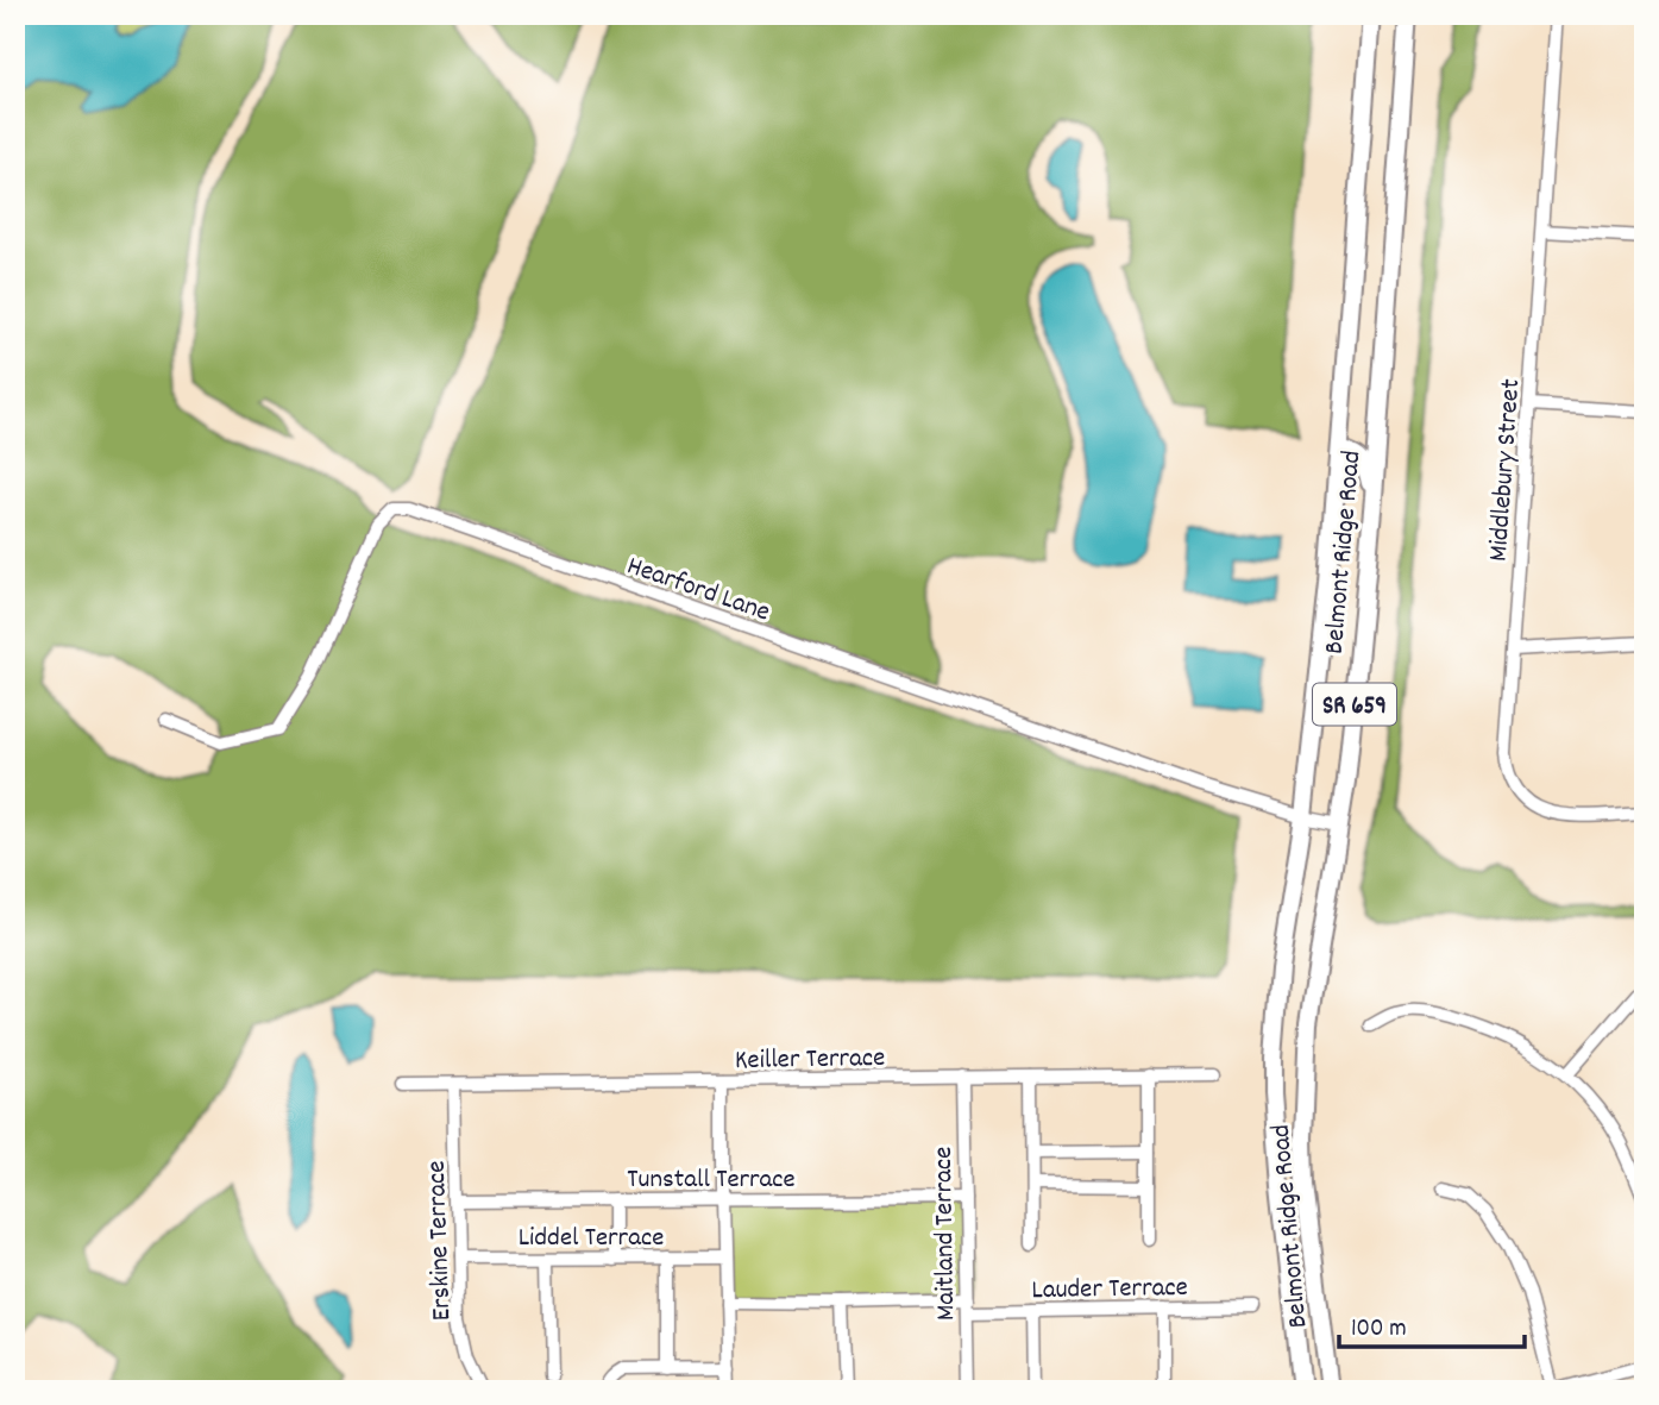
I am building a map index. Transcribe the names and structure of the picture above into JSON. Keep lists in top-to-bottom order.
{
  "streets": {
    "main road": ["Belmont Ridge Road", "SR 659"],
    "street": [
      "Middlebury Street",
      "Hearford Lane",
      "Keiller Terrace",
      "Tunstall Terrace",
      "Maitland Terrace",
      "Liddel Terrace",
      "Erskine Terrace",
      "Lauder Terrace"
    ]
  },
  "crossings": [
    ["Belmont Ridge Road", "Hearford Lane"],
    ["Keiller Terrace", "Maitland Terrace"],
    ["Keiller Terrace", "Erskine Terrace"],
    ["Tunstall Terrace", "Maitland Terrace"],
    ["Tunstall Terrace", "Erskine Terrace"],
    ["Maitland Terrace", "Lauder Terrace"],
    ["Liddel Terrace", "Erskine Terrace"]
  ],
  "scale_bar": "100 m"
}
